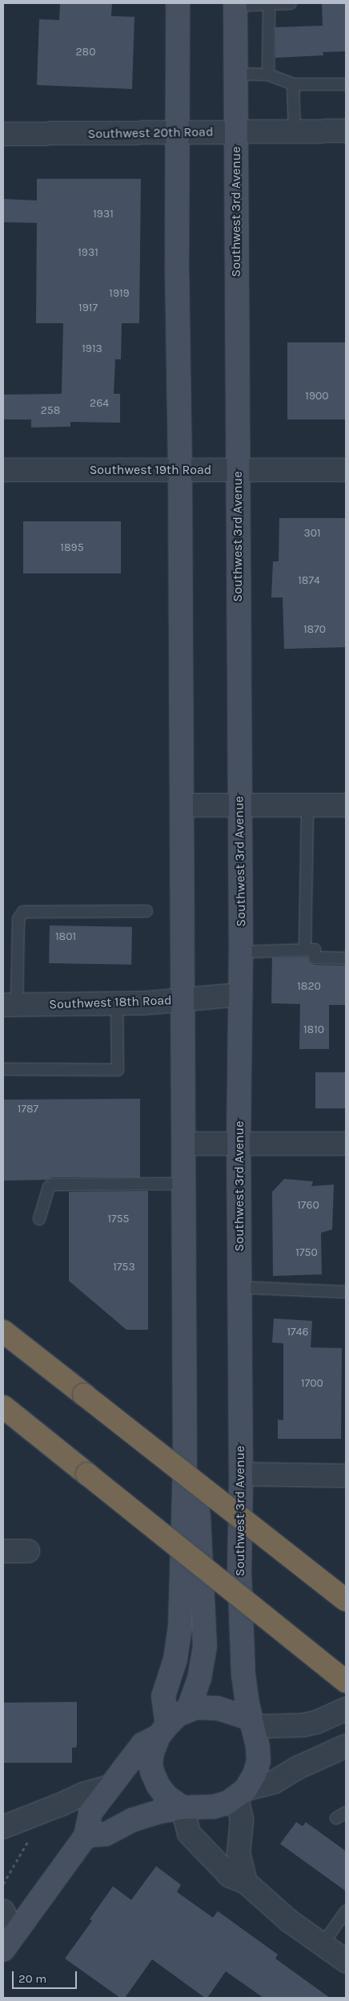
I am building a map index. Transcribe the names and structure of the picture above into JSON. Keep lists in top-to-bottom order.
{
  "streets": {
    "main road": ["Southwest 3rd Avenue"],
    "street": ["Southwest 20th Road", "Southwest 19th Road", "Southwest 18th Road"]
  },
  "crossings": [
    ["Southwest 20th Road", "Southwest 3rd Avenue"],
    ["Southwest 3rd Avenue", "Southwest 19th Road"],
    ["Southwest 3rd Avenue", "Southwest 18th Road"]
  ],
  "house_numbers": [
    "280",
    "1931",
    "1931",
    "1919",
    "1917",
    "1913",
    "1900",
    "264",
    "258",
    "301",
    "1895",
    "1874",
    "1870",
    "1801",
    "1820",
    "1810",
    "1787",
    "1760",
    "1755",
    "1750",
    "1753",
    "1746",
    "1700"
  ],
  "scale_bar": "20 m"
}
